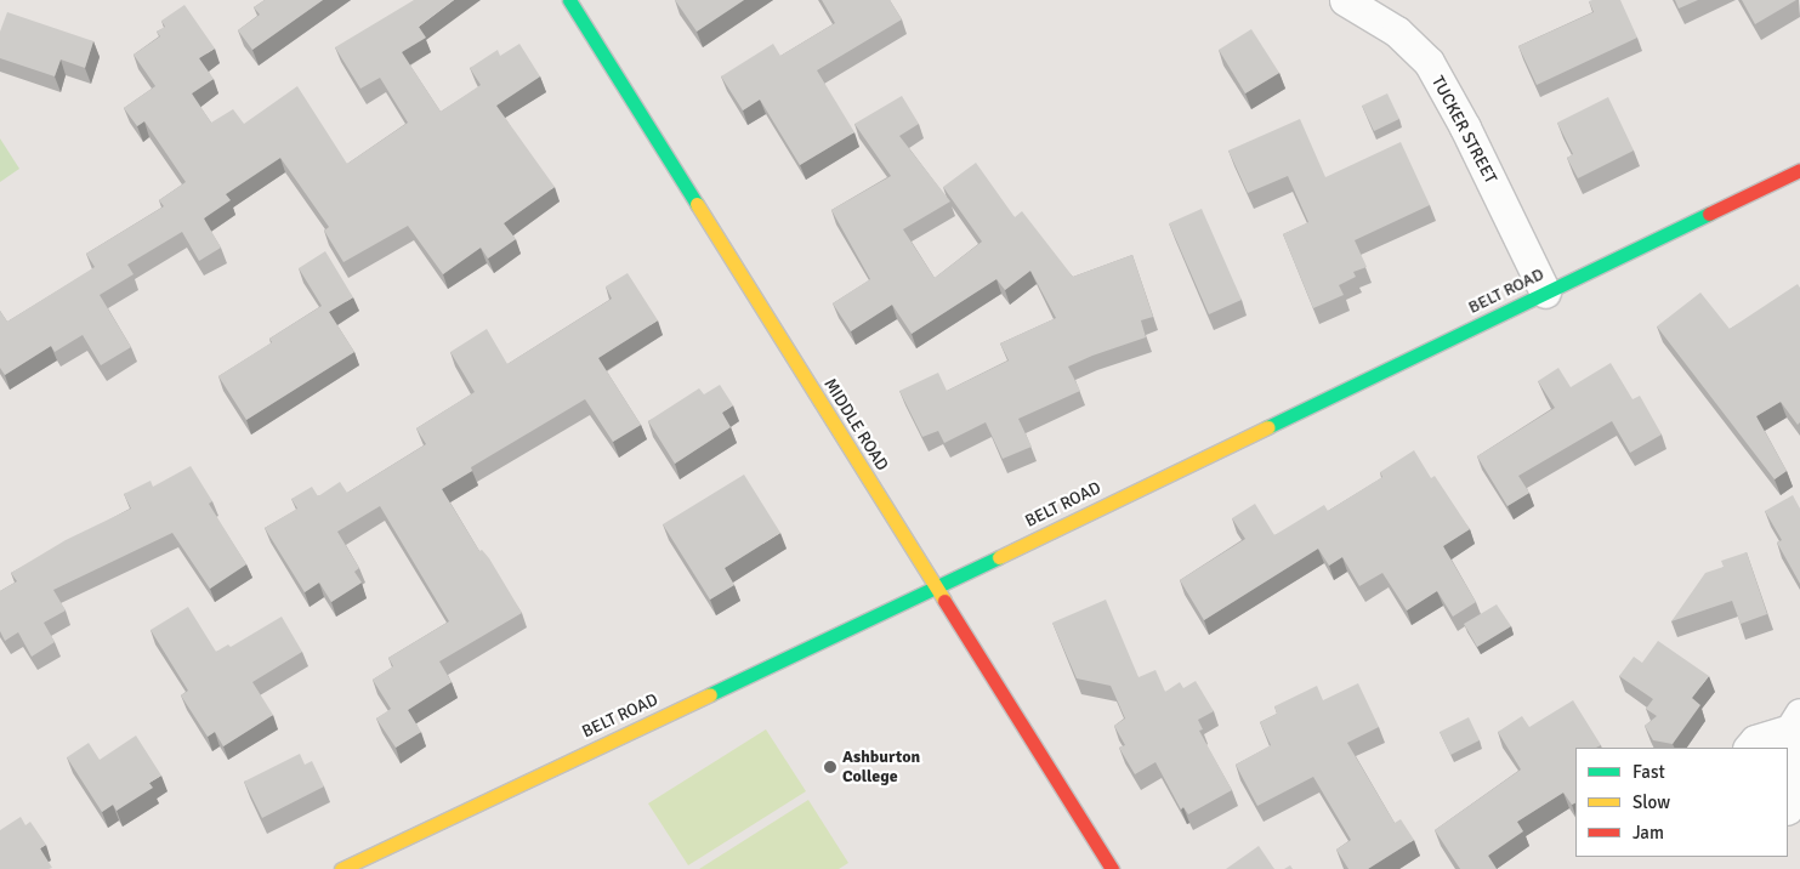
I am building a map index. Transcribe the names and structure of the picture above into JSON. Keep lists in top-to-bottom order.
{
  "streets": {
    "street": ["TUCKER STREET", "BELT ROAD", "MIDDLE ROAD"]
  },
  "crossings": [
    ["TUCKER STREET", "BELT ROAD"],
    ["BELT ROAD", "MIDDLE ROAD"]
  ],
  "places": ["Ashburton College"],
  "legend": ["Fast", "Slow", "Jam"]
}
